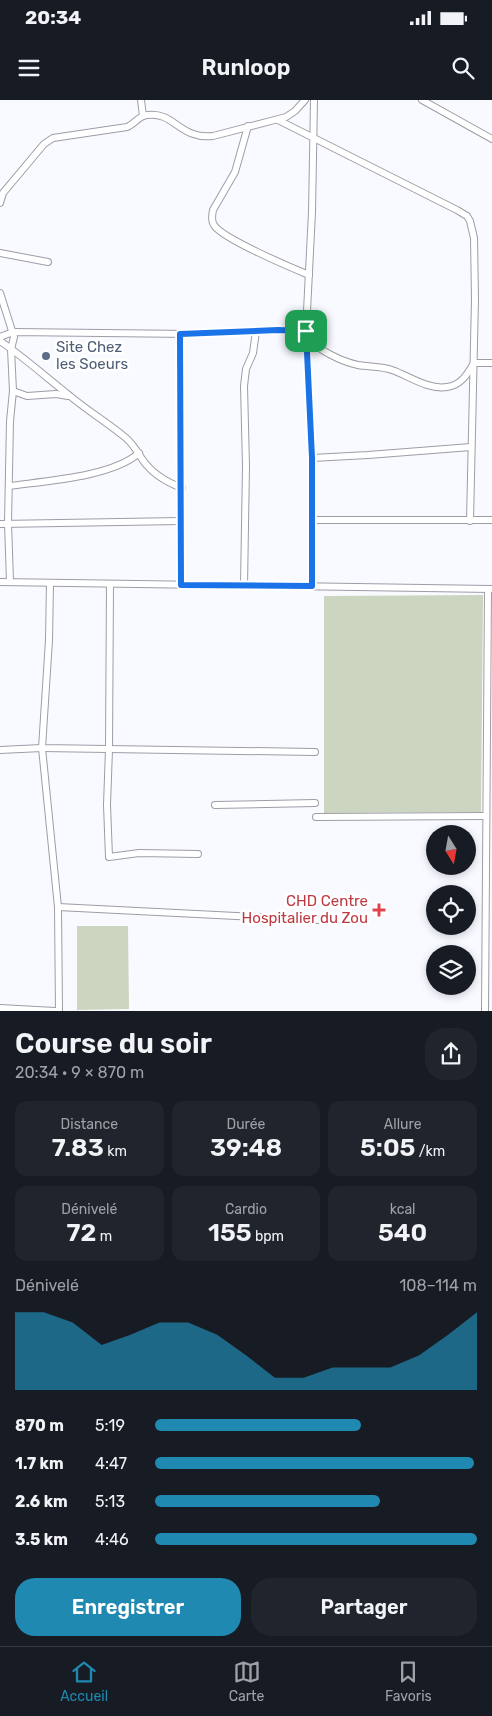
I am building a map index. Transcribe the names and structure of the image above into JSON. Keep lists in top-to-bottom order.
{
  "places": {
    "other": ["Site Chez les Soeurs"],
    "health": ["CHD Centre Hospitalier du Zou"]
  },
  "north": "bottom",
  "page": {
    "status": "20:34",
    "header": "Runloop",
    "heading": ["Course du soir", "20:34 · 9 × 870 m"],
    "stats": [
      ["Distance", "7.83 km"],
      ["Durée", "39:48"],
      ["Allure", "5:05 /km"],
      ["Dénivelé", "72 m"],
      ["Cardio", "155 bpm"],
      ["kcal", "540"]
    ],
    "chart": ["Dénivelé", "108–114 m"],
    "list": [
      {
        "name": "870 m",
        "note": "5:19"
      },
      {
        "name": "1.7 km",
        "note": "4:47"
      },
      {
        "name": "2.6 km",
        "note": "5:13"
      },
      {
        "name": "3.5 km",
        "note": "4:46"
      }
    ],
    "buttons": ["Enregistrer", "Partager"],
    "tabs": ["Accueil", "Carte", "Favoris"]
  }
}
